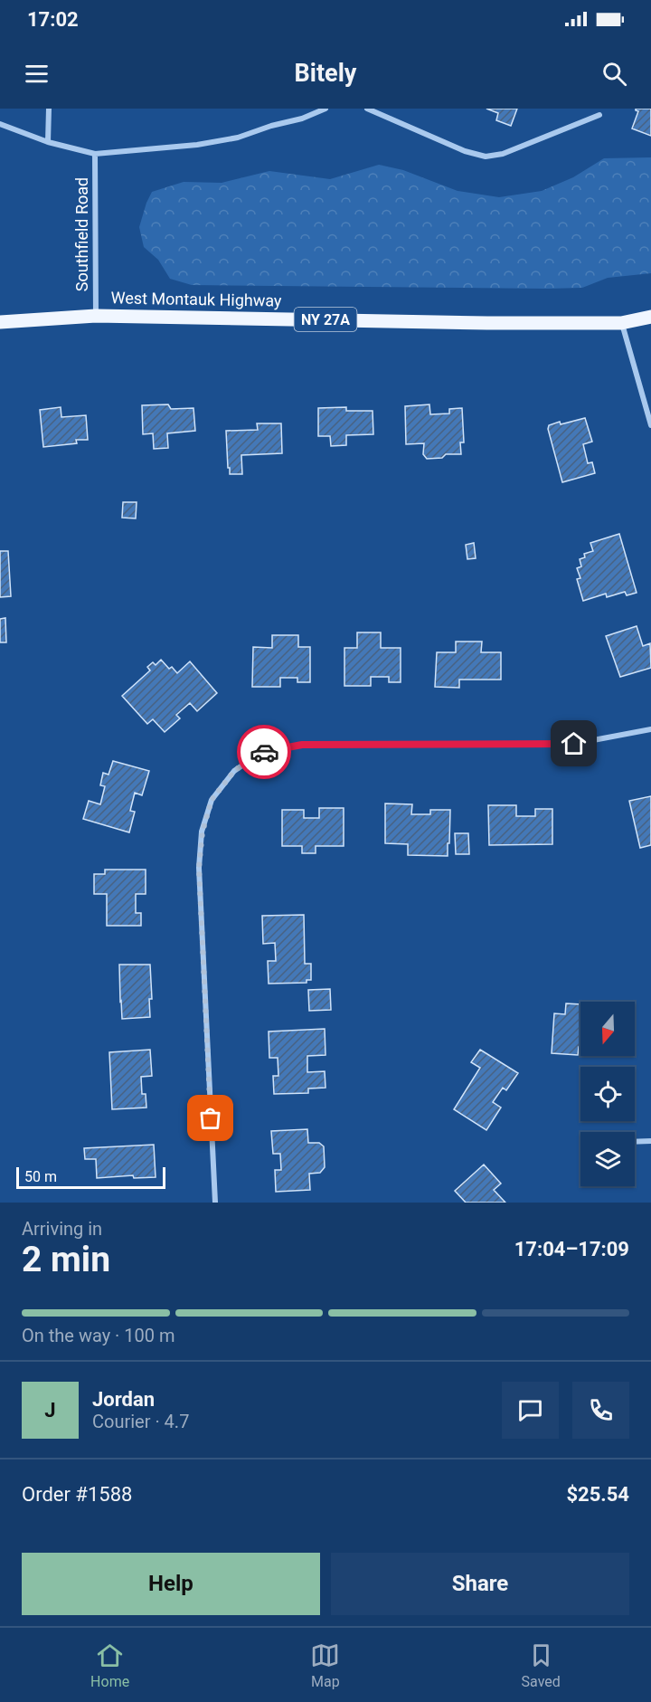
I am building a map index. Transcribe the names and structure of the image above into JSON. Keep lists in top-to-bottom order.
{
  "streets": {
    "main road": ["West Montauk Highway", "NY 27A"],
    "street": ["Southfield Road"]
  },
  "crossings": [
    ["Southfield Road", "West Montauk Highway"]
  ],
  "scale_bar": "50 m",
  "north": "bottom",
  "page": {
    "status": "17:02",
    "header": "Bitely",
    "scale": "50 m",
    "heading": ["2 min", "Arriving in", "17:04–17:09"],
    "panel": [
      "Jordan",
      "Courier · 4.7",
      "Order #1588",
      "$25.54"
    ],
    "bar": "On the way · 100 m",
    "round": "J",
    "buttons": ["Help", "Share"],
    "tabs": ["Home", "Map", "Saved"]
  }
}
